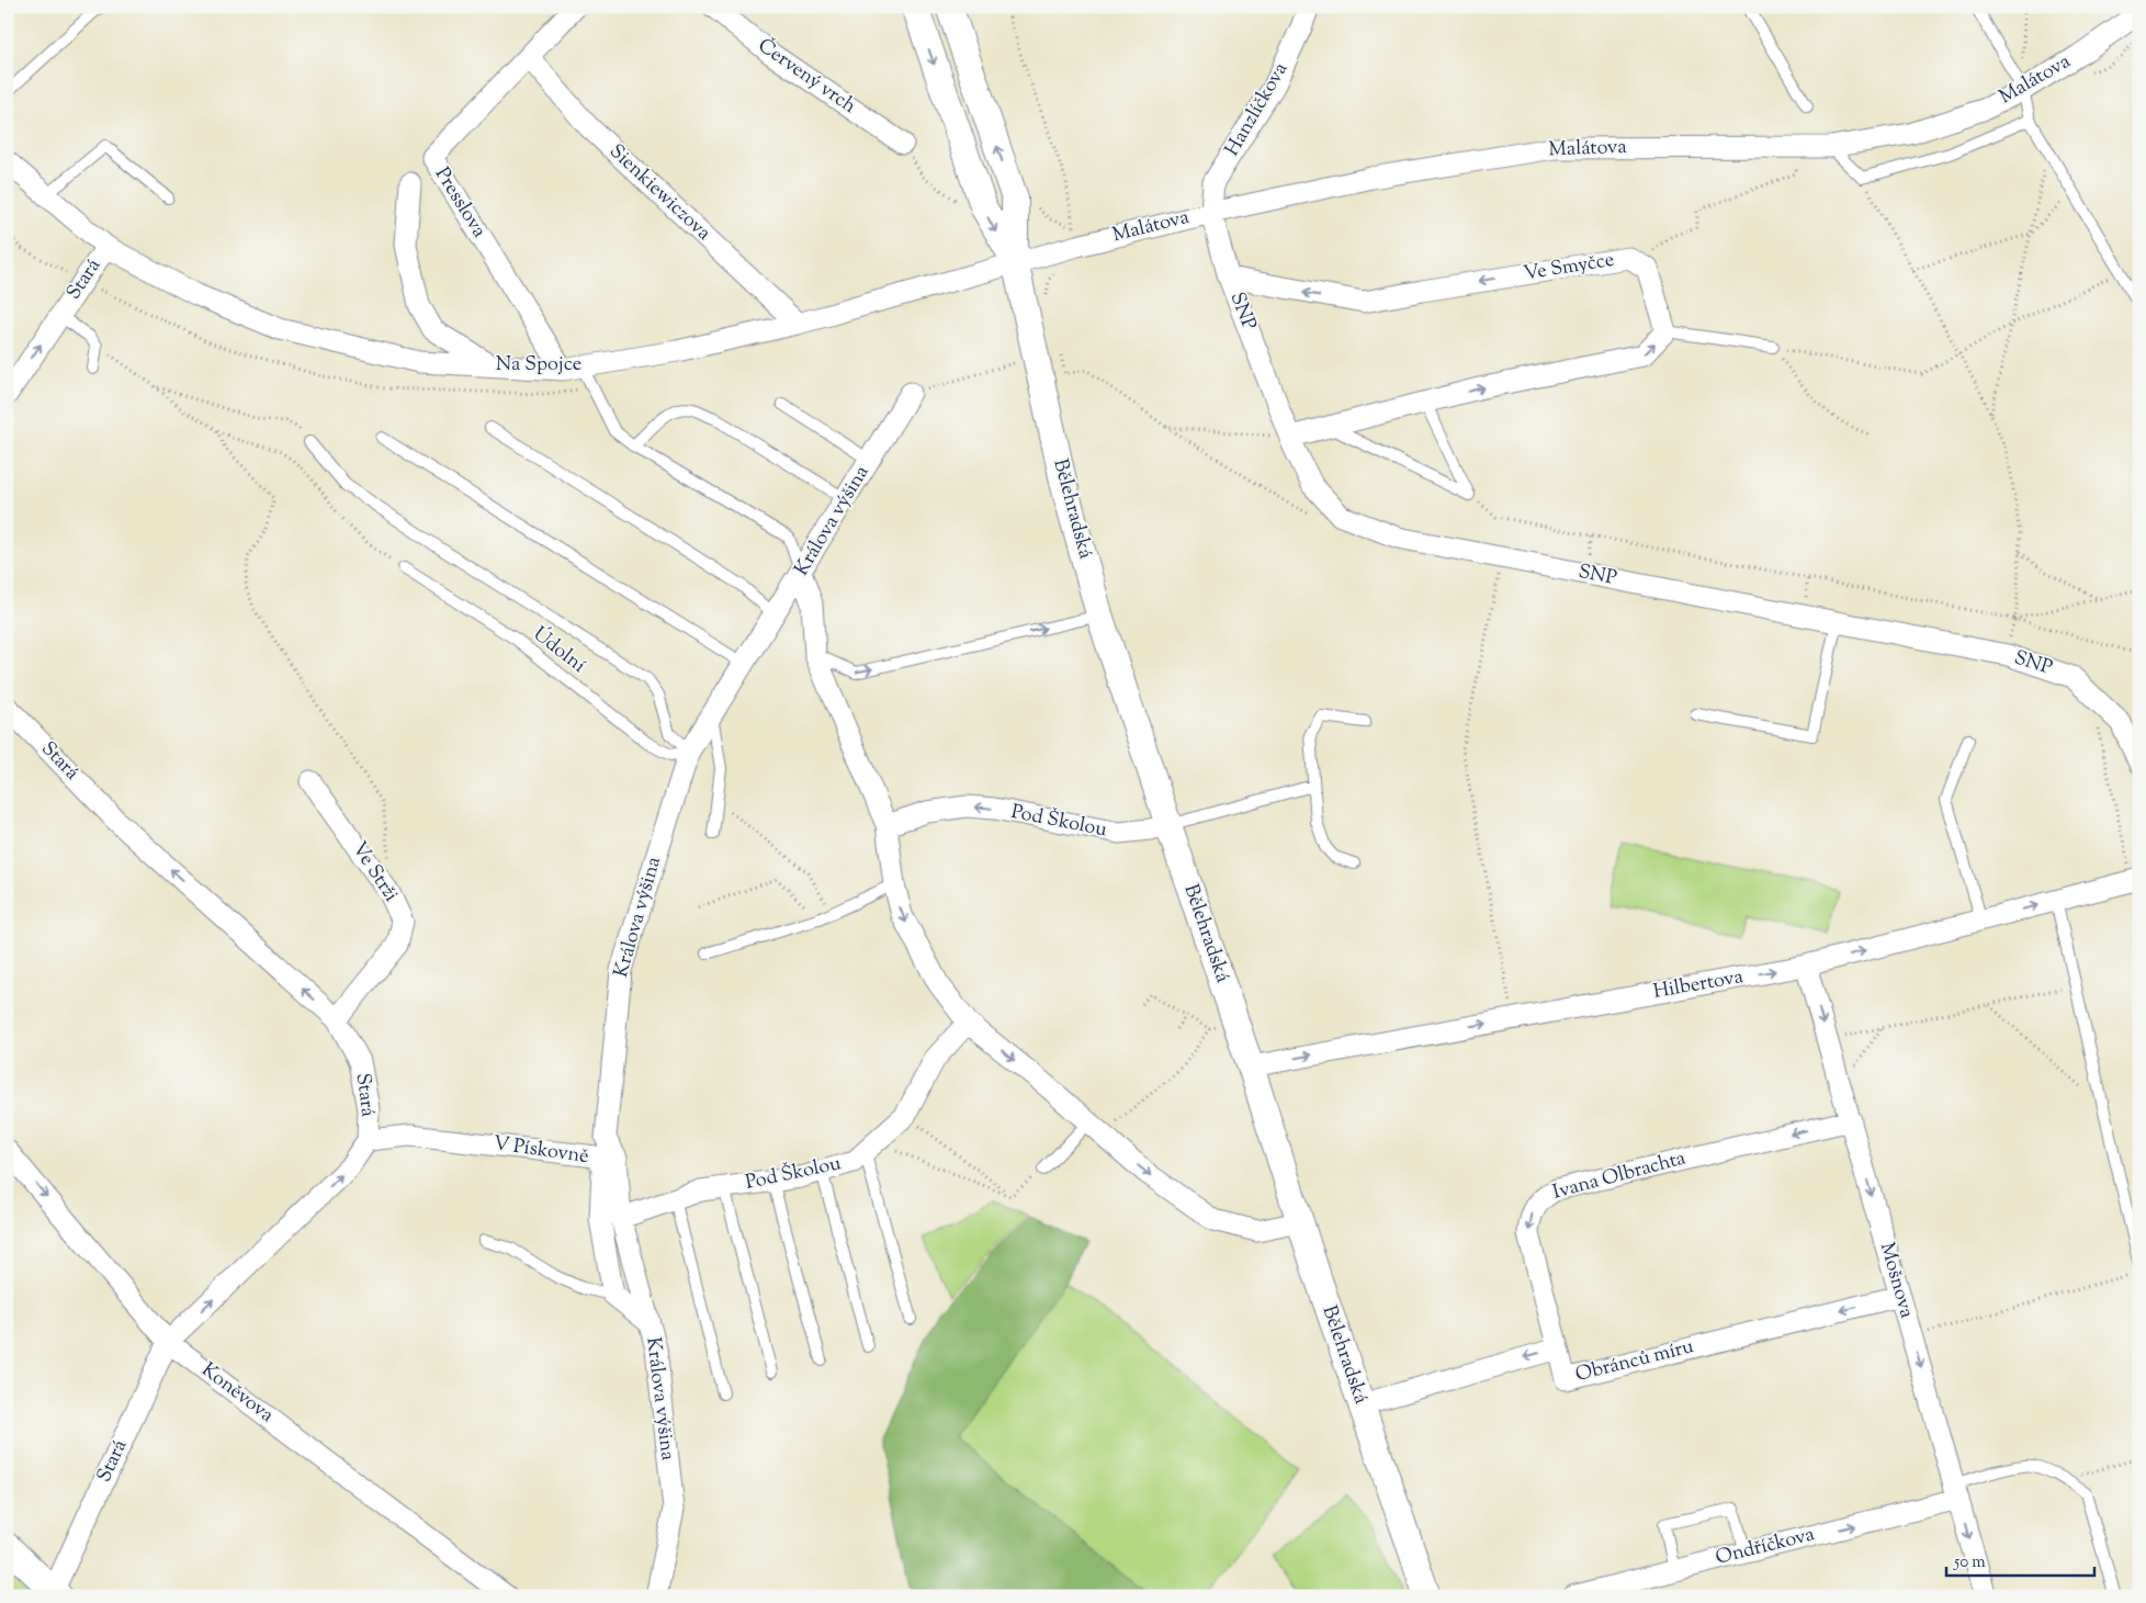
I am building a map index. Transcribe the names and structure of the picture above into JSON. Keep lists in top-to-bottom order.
{
  "streets": {
    "street": [
      "Červený vrch",
      "Malátova",
      "Hanzlíčkova",
      "Sienkiewiczova",
      "Presslova",
      "Ve Smyčce",
      "Stará",
      "SNP",
      "Na Spojce",
      "Bělehradská",
      "Králova výšina",
      "Pod Školou",
      "Ve Strži",
      "Hilbertova",
      "V Pískovně",
      "Ivana Olbrachta",
      "Mošnova",
      "Obránců míru",
      "Koněvova",
      "Ondříčkova"
    ],
    "lane": ["Údolní"]
  },
  "crossings": [
    ["Malátova", "Hanzlíčkova"],
    ["Malátova", "SNP"],
    ["Malátova", "Na Spojce"],
    ["Malátova", "Bělehradská"],
    ["Hanzlíčkova", "SNP"],
    ["Sienkiewiczova", "Presslova"],
    ["Sienkiewiczova", "Na Spojce"],
    ["Presslova", "Na Spojce"],
    ["Ve Smyčce", "SNP"],
    ["Stará", "Na Spojce"],
    ["Stará", "Ve Strži"],
    ["Stará", "V Pískovně"],
    ["Stará", "Koněvova"],
    ["Na Spojce", "Bělehradská"],
    ["Bělehradská", "Pod Školou"],
    ["Bělehradská", "Hilbertova"],
    ["Bělehradská", "Obránců míru"],
    ["Králova výšina", "Údolní"],
    ["Králova výšina", "Pod Školou"],
    ["Hilbertova", "Mošnova"],
    ["Ivana Olbrachta", "Mošnova"],
    ["Ivana Olbrachta", "Obránců míru"],
    ["Mošnova", "Obránců míru"],
    ["Mošnova", "Ondříčkova"]
  ],
  "one_way": [
    "Ve Smyčce",
    "Pod Školou",
    "Hilbertova",
    "Mošnova",
    "Obránců míru",
    "Koněvova",
    "Ondříčkova"
  ],
  "scale_bar": "50 m"
}
